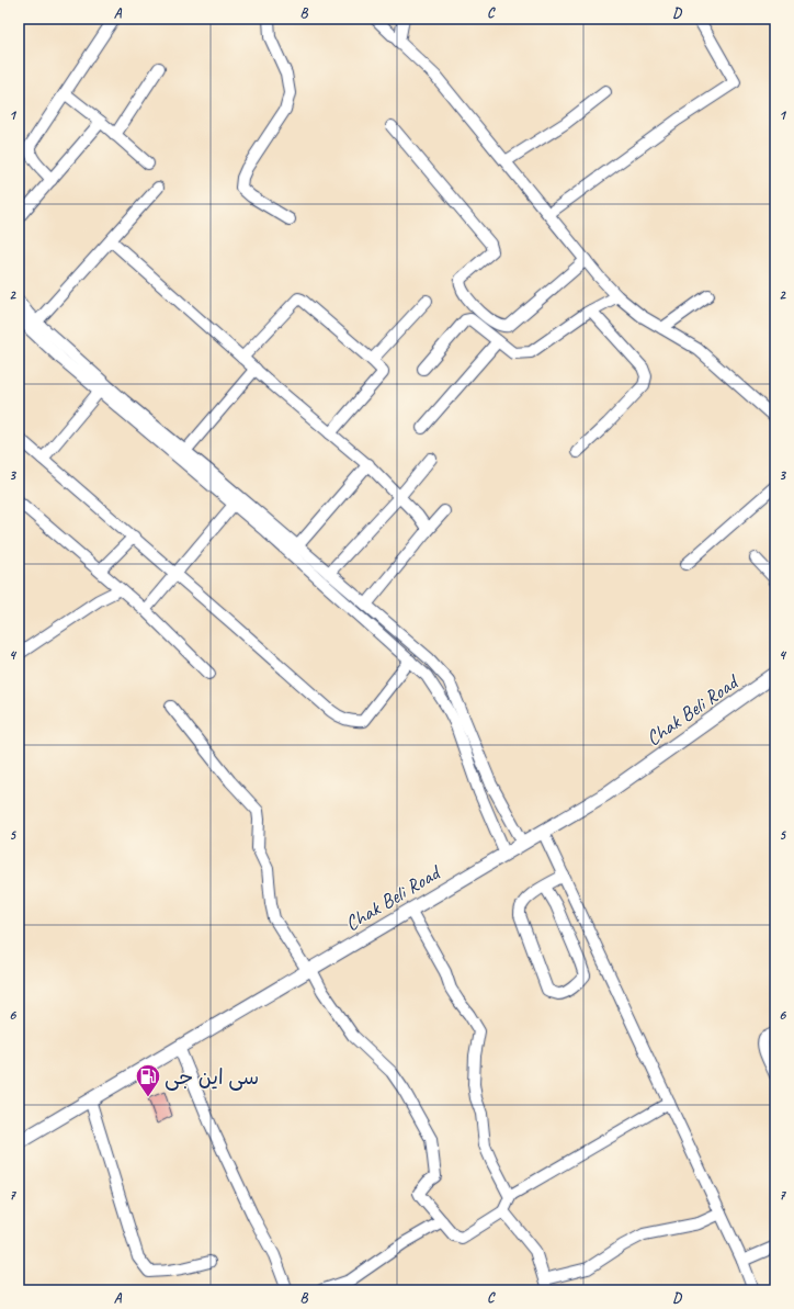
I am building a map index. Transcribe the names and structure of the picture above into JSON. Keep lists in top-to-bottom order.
{
  "streets": {
    "main road": ["Chak Beli Road"]
  },
  "places": {
    "fuel station": ["سی این جی"]
  },
  "grid": {
    "columns": [
      "A",
      "B",
      "C",
      "D"
    ],
    "rows": [
      "1",
      "2",
      "3",
      "4",
      "5",
      "6",
      "7"
    ]
  }
}
